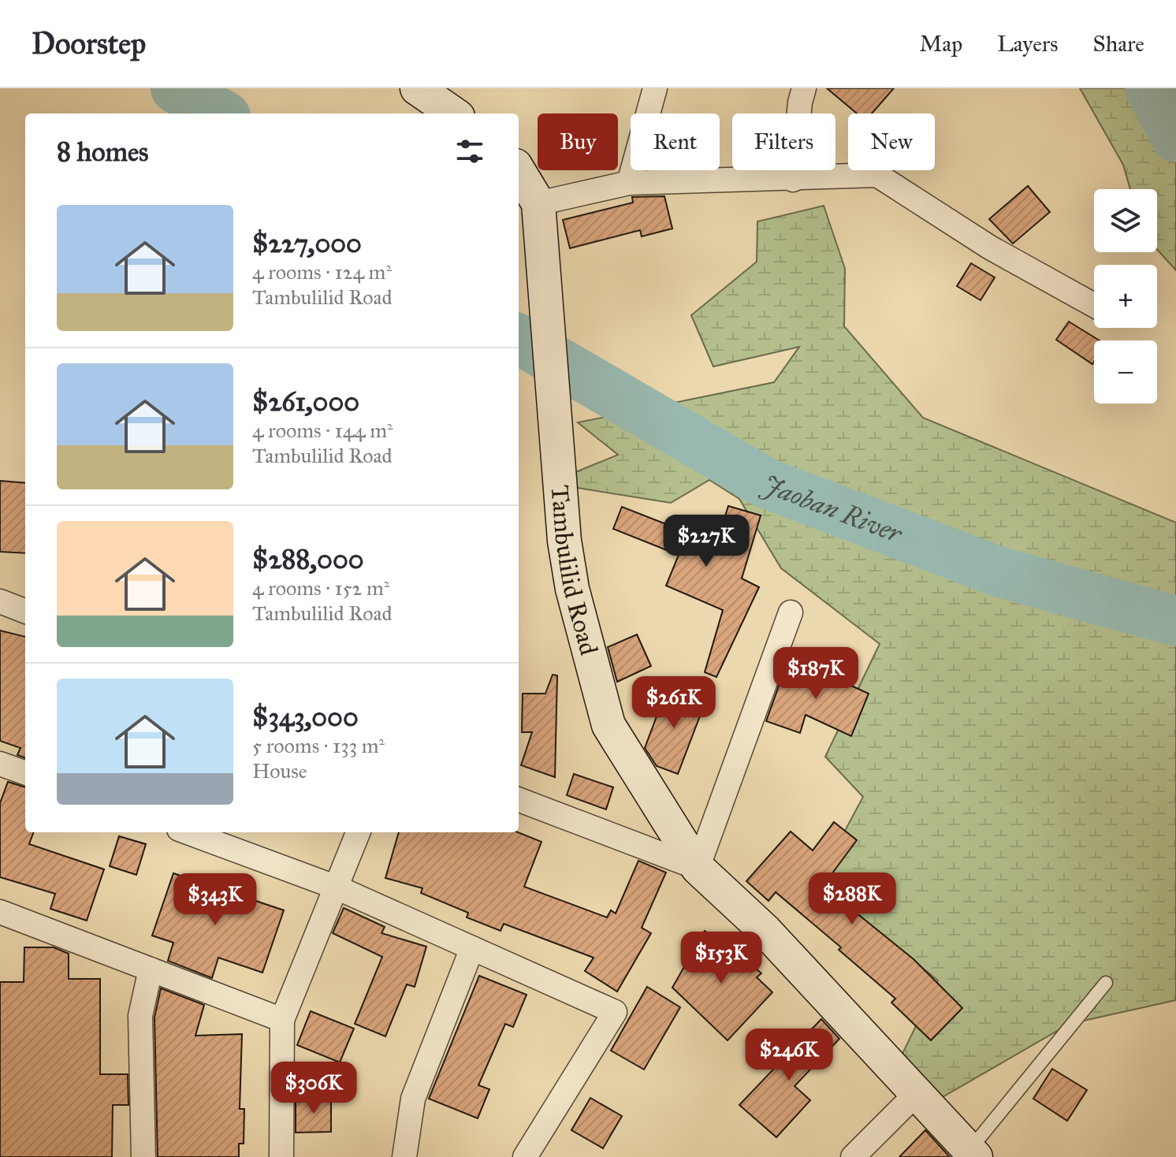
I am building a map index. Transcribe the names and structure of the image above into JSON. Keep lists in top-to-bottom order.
{
  "streets": {
    "street": ["Tambulilid Road"]
  },
  "water": ["Jaoban River"],
  "page": {
    "header": "Doorstep",
    "nav": ["Map", "Layers", "Share"],
    "chip": [
      "Buy",
      "Rent",
      "Filters",
      "New"
    ],
    "heading": "8 homes",
    "map_buttons": ["+", "−"],
    "list": [
      {
        "name": "$227,000",
        "note": "4 rooms · 124 m² · Tambulilid Road"
      },
      {
        "name": "$261,000",
        "note": "4 rooms · 144 m² · Tambulilid Road"
      },
      {
        "name": "$288,000",
        "note": "4 rooms · 152 m² · Tambulilid Road"
      },
      {
        "name": "$343,000",
        "note": "5 rooms · 133 m² · House"
      }
    ],
    "price": [
      "$227K",
      "$187K",
      "$261K",
      "$288K",
      "$343K",
      "$153K",
      "$246K",
      "$306K"
    ]
  }
}
